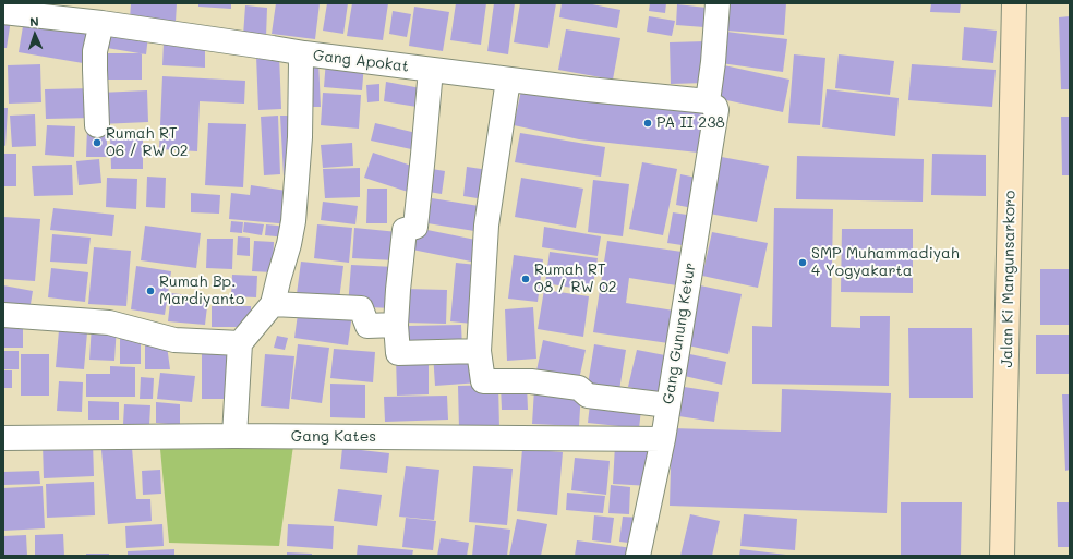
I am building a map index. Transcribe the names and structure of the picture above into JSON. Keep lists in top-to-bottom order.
{
  "streets": {
    "main road": ["Jalan Ki Mangunsarkoro"],
    "street": ["Gang Apokat", "Gang Gunung Ketur", "Gang Kates"]
  },
  "crossings": [
    ["Gang Apokat", "Gang Gunung Ketur"],
    ["Gang Gunung Ketur", "Gang Kates"]
  ],
  "places": [
    "PA II 238",
    "Rumah RT 06 / RW 02",
    "SMP Muhammadiyah 4 Yogyakarta",
    "Rumah RT 08 / RW 02",
    "Rumah Bp. Mardiyanto"
  ],
  "north": "top"
}
